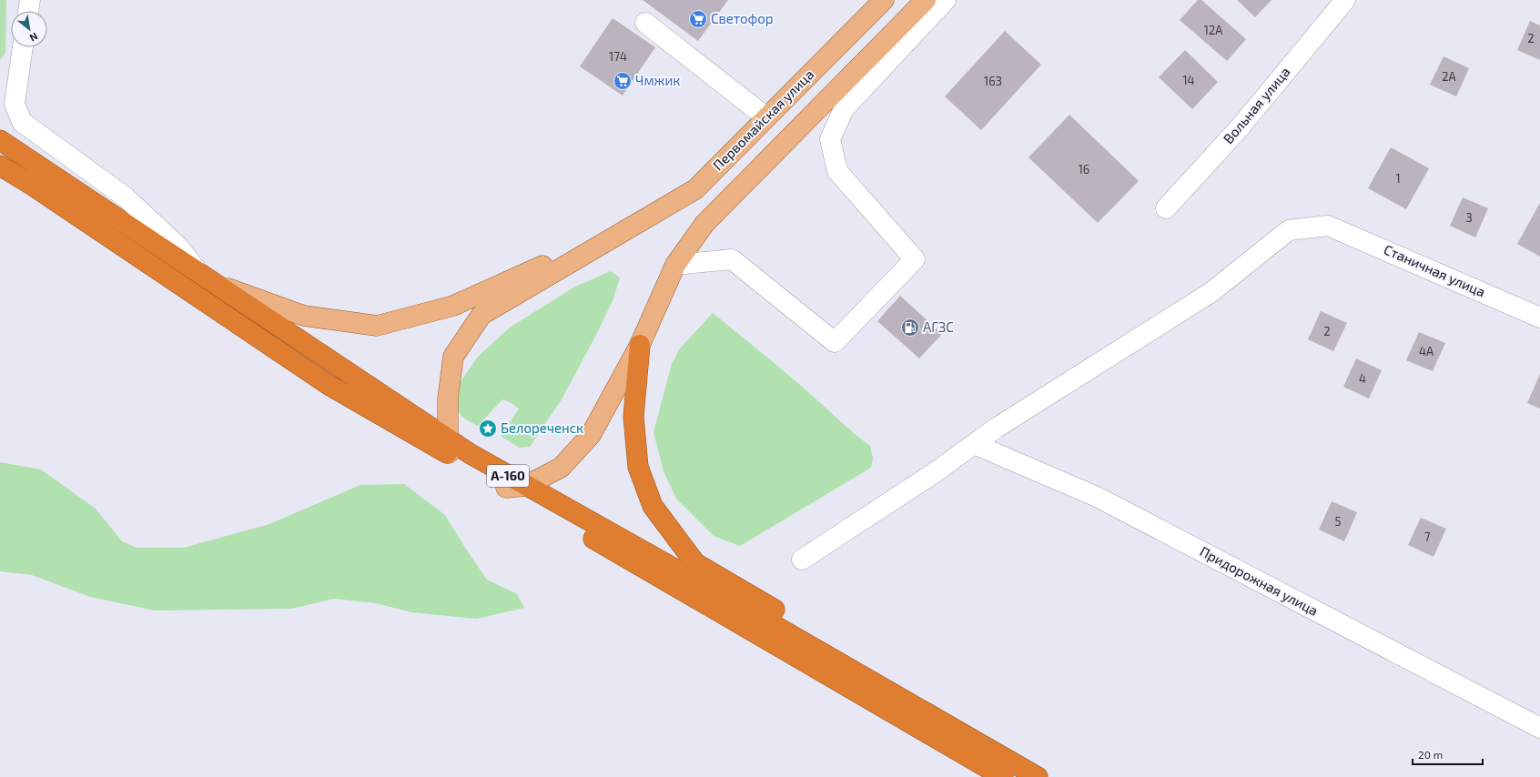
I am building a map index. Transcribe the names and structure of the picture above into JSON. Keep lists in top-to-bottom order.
{
  "streets": {
    "highway": ["А-160"],
    "main road": ["Первомайская улица"],
    "street": ["Вольная улица", "Станичная улица", "Придорожная улица"]
  },
  "crossings": [
    ["Станичная улица", "Придорожная улица"]
  ],
  "places": {
    "supermarket": ["Светофор", "Чмжик"],
    "fuel station": ["АГЗС"],
    "place": ["Белореченск"]
  },
  "house_numbers": [
    "12А",
    "2",
    "174",
    "2А",
    "14",
    "163",
    "16",
    "1",
    "3",
    "2",
    "4А",
    "4",
    "5",
    "7"
  ],
  "scale_bar": "20 m",
  "north": "bottom right"
}
